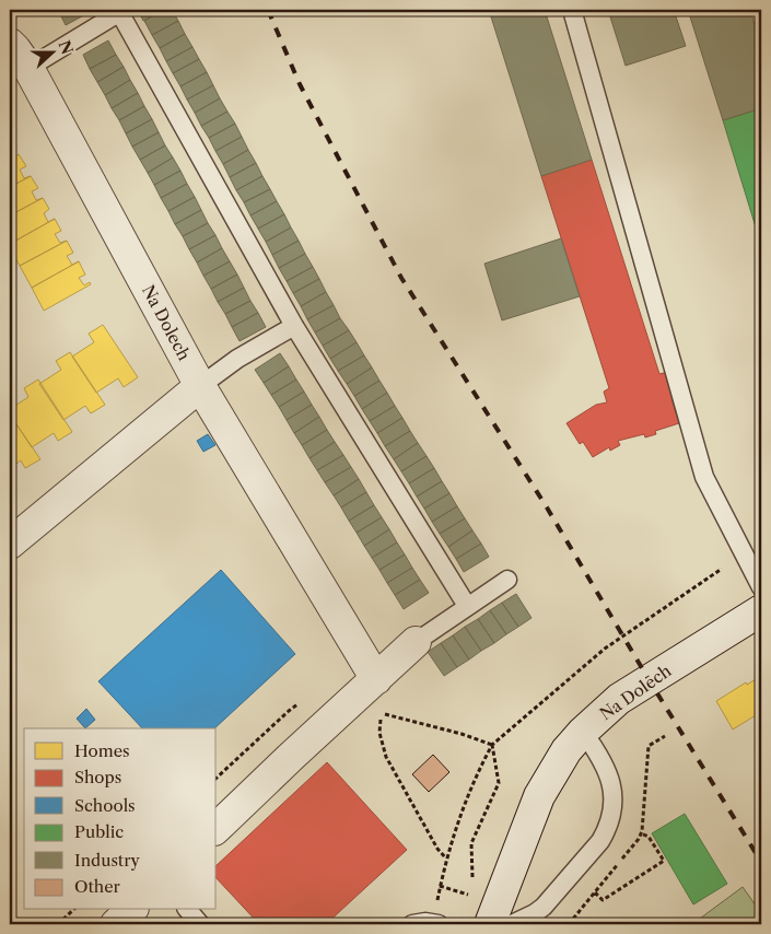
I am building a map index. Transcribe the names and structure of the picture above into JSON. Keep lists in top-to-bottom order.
{
  "streets": {
    "street": ["Na Dolech"]
  },
  "legend": [
    "Homes",
    "Shops",
    "Schools",
    "Public",
    "Industry",
    "Other"
  ],
  "north": "right"
}
